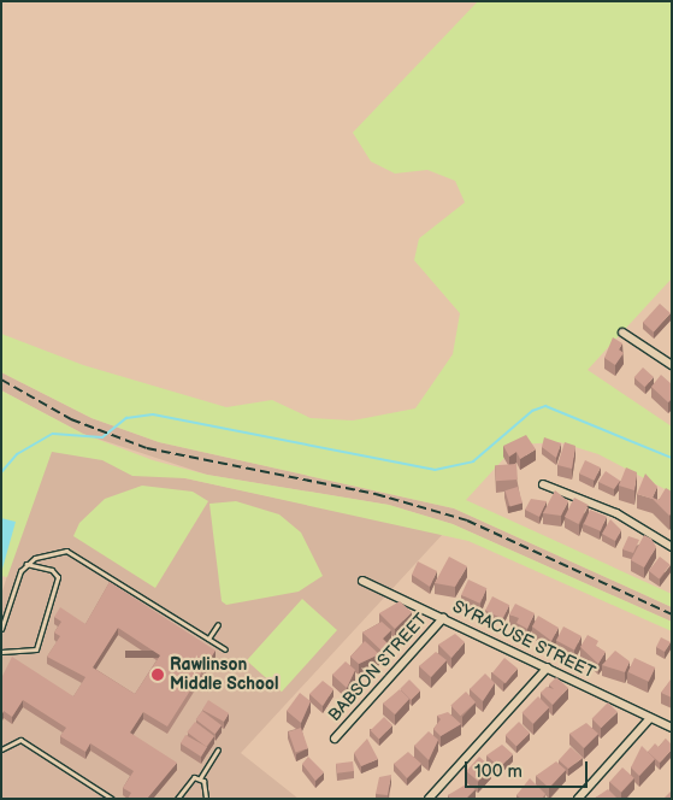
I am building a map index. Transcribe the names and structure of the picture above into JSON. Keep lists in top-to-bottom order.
{
  "streets": {
    "street": ["SYRACUSE STREET", "BABSON STREET"]
  },
  "crossings": [
    ["SYRACUSE STREET", "BABSON STREET"]
  ],
  "places": ["Rawlinson Middle School"],
  "scale_bar": "100 m"
}
